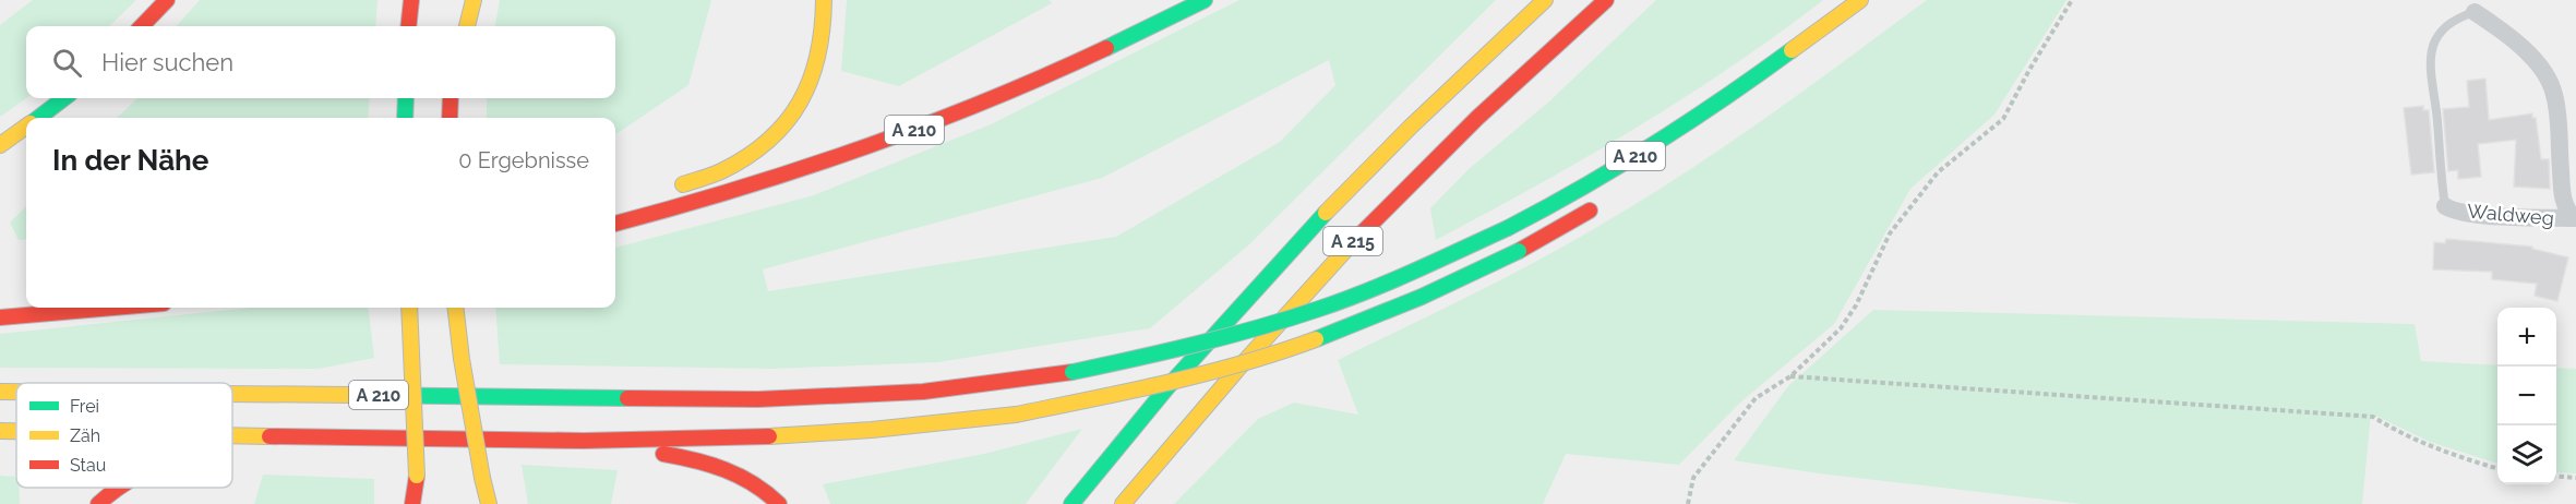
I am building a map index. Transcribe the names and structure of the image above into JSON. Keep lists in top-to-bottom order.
{
  "streets": {
    "highway": ["A 210", "A 215"],
    "street": ["Waldweg"]
  },
  "legend": ["Frei", "Zäh", "Stau"],
  "page": {
    "search": "Hier suchen",
    "heading": ["In der Nähe", "0 Ergebnisse"],
    "map_buttons": ["+", "−"]
  }
}
